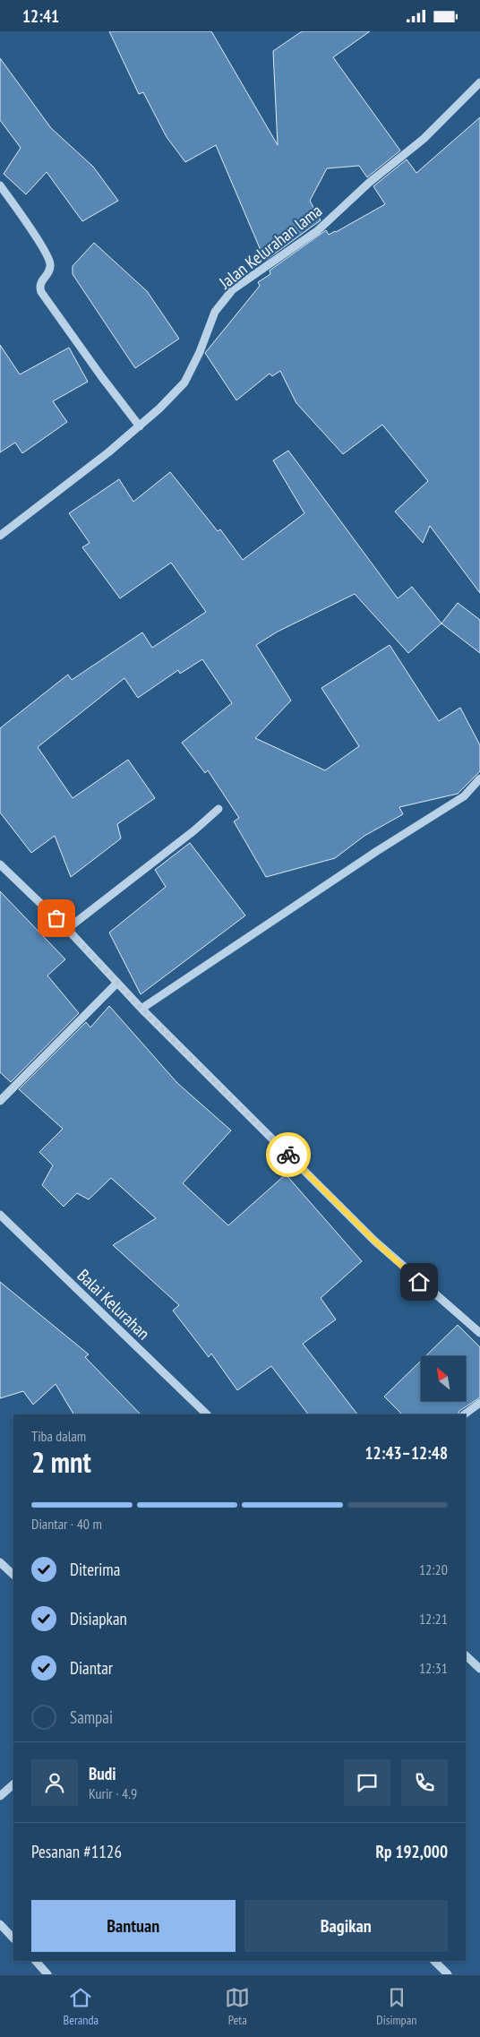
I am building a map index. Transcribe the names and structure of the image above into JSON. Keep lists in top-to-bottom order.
{
  "streets": {
    "street": ["Jalan Kelurahan lama", "Balai Kelurahan"]
  },
  "north": "top left",
  "page": {
    "status": "12:41",
    "heading": ["2 mnt", "Tiba dalam", "12:43–12:48"],
    "panel": [
      "Budi",
      "Kurir · 4.9",
      "Pesanan #1126",
      "Rp 192,000"
    ],
    "bar": "Diantar · 40 m",
    "list": [
      ["Diterima", "12:20"],
      ["Disiapkan", "12:21"],
      ["Diantar", "12:31"],
      "Sampai"
    ],
    "buttons": ["Bantuan", "Bagikan"],
    "tabs": ["Beranda", "Peta", "Disimpan"]
  }
}
